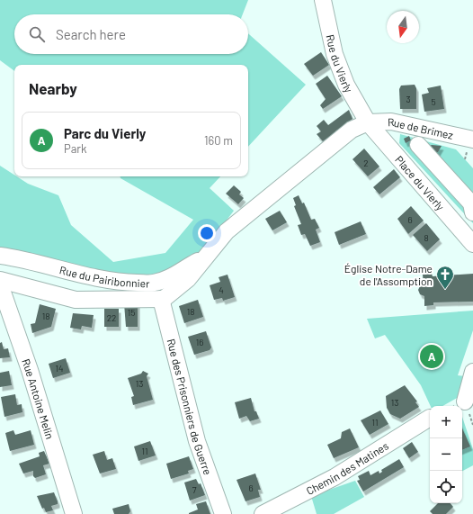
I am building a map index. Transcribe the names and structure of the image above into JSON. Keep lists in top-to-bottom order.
{
  "streets": {
    "street": [
      "Rue du Vierly",
      "Rue de Brimez",
      "Place du Vierly",
      "Rue du Pairibonnier",
      "Rue Antoine Melin",
      "Rue des Prisonniers de Guerre",
      "Chemin des Matines"
    ]
  },
  "crossings": [
    ["Rue du Vierly", "Rue de Brimez"],
    ["Rue du Vierly", "Place du Vierly"],
    ["Rue du Vierly", "Rue du Pairibonnier"],
    ["Rue de Brimez", "Place du Vierly"],
    ["Rue de Brimez", "Rue du Pairibonnier"],
    ["Place du Vierly", "Rue du Pairibonnier"],
    ["Rue du Pairibonnier", "Rue des Prisonniers de Guerre"]
  ],
  "places": {
    "church": ["Église Notre-Dame de l'Assomption"]
  },
  "house_numbers": [
    "3",
    "5",
    "2",
    "6",
    "8",
    "4",
    "18",
    "15",
    "18",
    "22",
    "16",
    "14",
    "13",
    "13",
    "11",
    "11",
    "6",
    "7"
  ],
  "north": "bottom",
  "page": {
    "search": "Search here",
    "heading": "Nearby",
    "list": [
      {
        "mark": "A",
        "name": "Parc du Vierly",
        "note": "Park",
        "value": "160 m"
      }
    ],
    "pins": "A",
    "map_buttons": ["+", "−"]
  }
}
